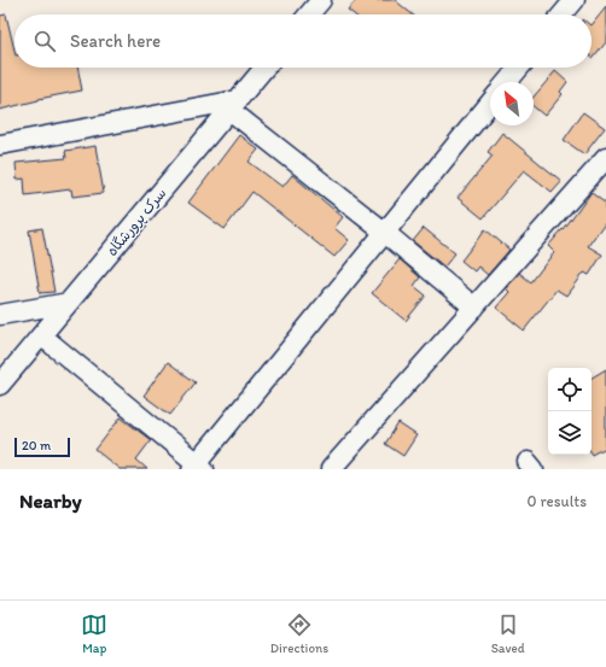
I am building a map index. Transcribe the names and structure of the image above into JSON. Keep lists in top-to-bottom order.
{
  "streets": {
    "street": ["سرک پرورشگاه"]
  },
  "scale_bar": "20 m",
  "north": "top left",
  "page": {
    "search": "Search here",
    "scale": "20 m",
    "heading": ["Nearby", "0 results"],
    "nav": ["Map", "Directions", "Saved"]
  }
}
